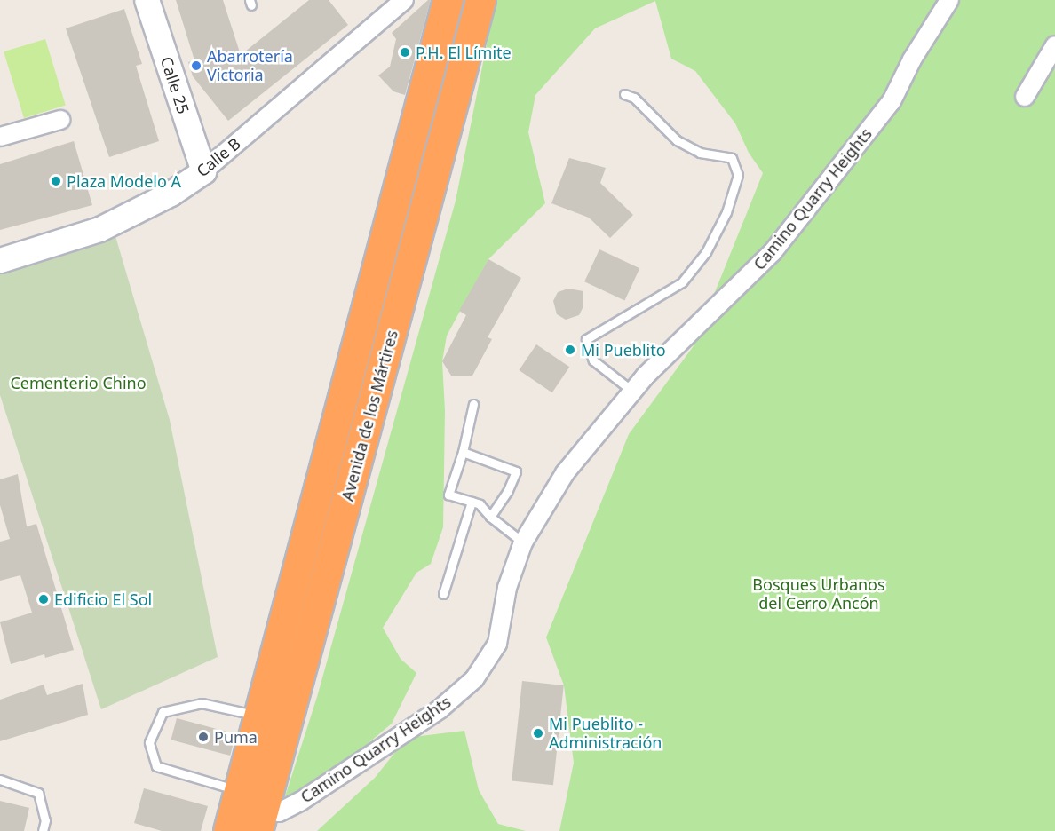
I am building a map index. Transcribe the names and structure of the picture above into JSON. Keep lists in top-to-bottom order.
{
  "streets": {
    "highway": ["Avenida de los Mártires"],
    "street": ["Calle 25", "Calle B", "Camino Quarry Heights"]
  },
  "crossings": [
    ["Calle 25", "Calle B"],
    ["Camino Quarry Heights", "Avenida de los Mártires"]
  ],
  "parks": ["Cementerio Chino", "Bosques Urbanos del Cerro Ancón"],
  "places": [
    "P.H. El Límite",
    "Abarrotería Victoria",
    "Plaza Modelo A",
    "Mi Pueblito",
    "Edificio El Sol",
    "Mi Pueblito - Administración",
    "Puma"
  ]
}
